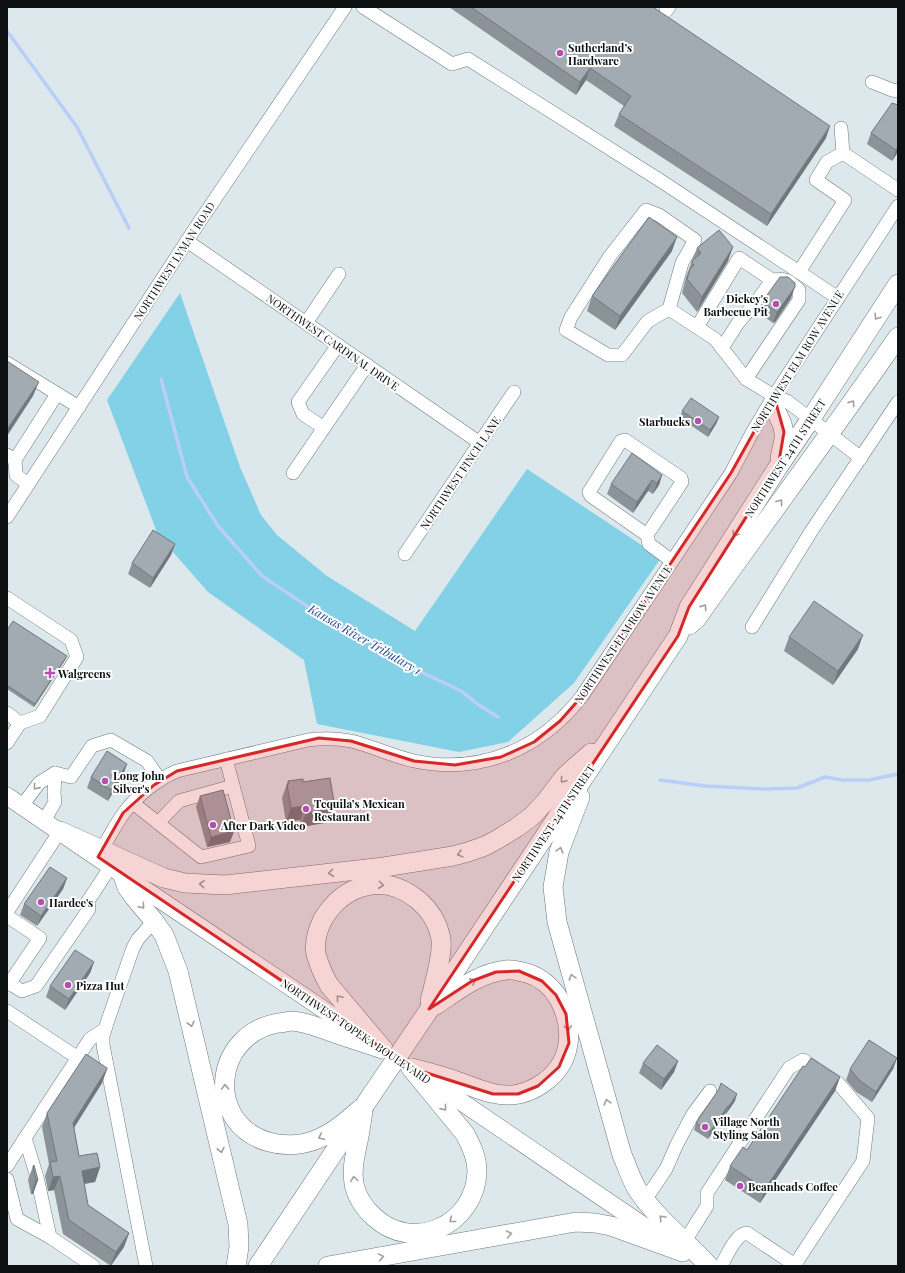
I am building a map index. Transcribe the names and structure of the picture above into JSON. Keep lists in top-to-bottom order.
{
  "streets": {
    "highway": ["NORTHWEST 24TH STREET"],
    "main road": ["NORTHWEST TOPEKA BOULEVARD"],
    "street": [
      "NORTHWEST LYMAN ROAD",
      "NORTHWEST CARDINAL DRIVE",
      "NORTHWEST ELM ROW AVENUE",
      "NORTHWEST FINCH LANE"
    ]
  },
  "crossings": [
    ["NORTHWEST LYMAN ROAD", "NORTHWEST CARDINAL DRIVE"],
    ["NORTHWEST CARDINAL DRIVE", "NORTHWEST FINCH LANE"],
    ["NORTHWEST ELM ROW AVENUE", "NORTHWEST TOPEKA BOULEVARD"]
  ],
  "water": ["Kansas River Tributary 1"],
  "places": {
    "other": [
      "Sutherland’s Hardware",
      "Dickey's Barbecue Pit",
      "Starbucks",
      "Long John Silver's",
      "Tequila’s Mexican Restaurant",
      "After Dark Video",
      "Hardee's",
      "Pizza Hut",
      "Village North Styling Salon",
      "Beanheads Coffee"
    ],
    "health": ["Walgreens"]
  }
}
